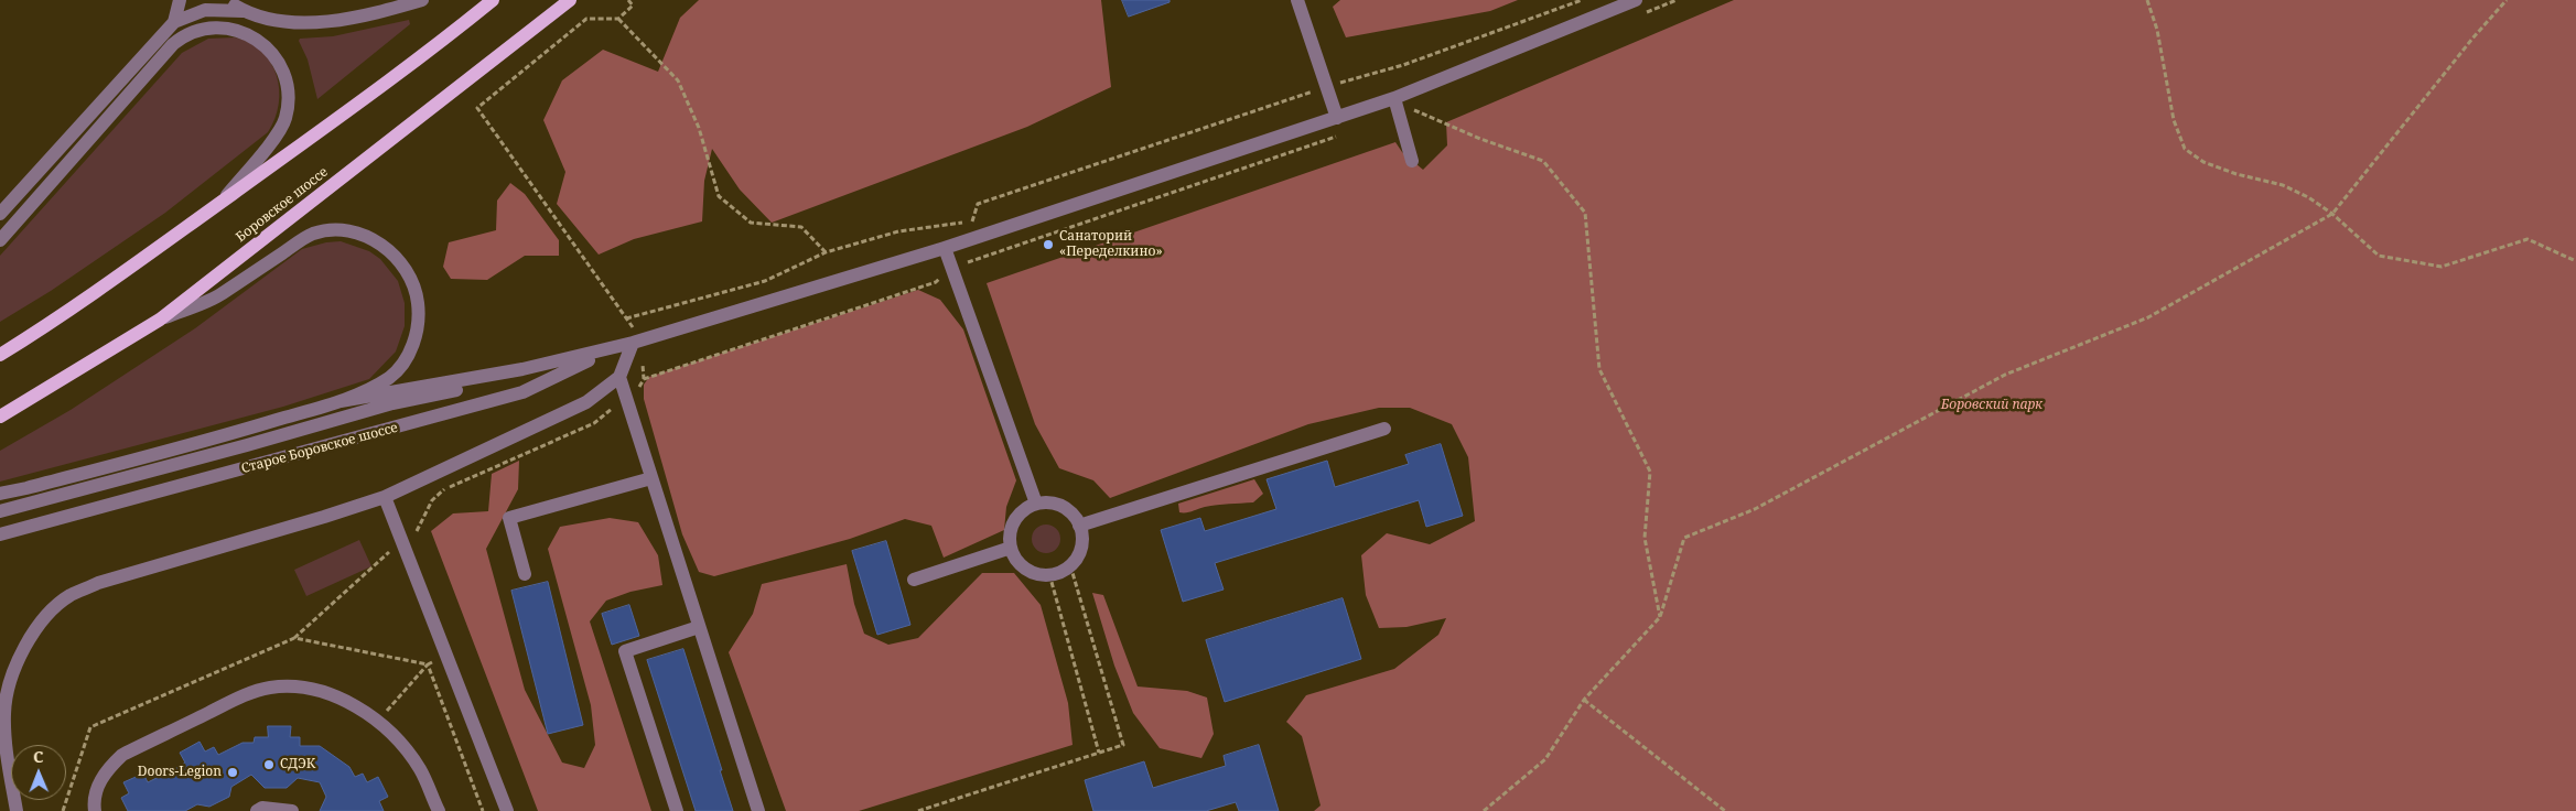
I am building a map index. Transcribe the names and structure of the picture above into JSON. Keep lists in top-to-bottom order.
{
  "streets": {
    "main road": ["Боровское шоссе"],
    "street": ["Старое Боровское шоссе"]
  },
  "parks": ["Боровский парк"],
  "places": ["Санаторий «Переделкино»", "СДЭК", "Doors-Legion"],
  "north": "top"
}
